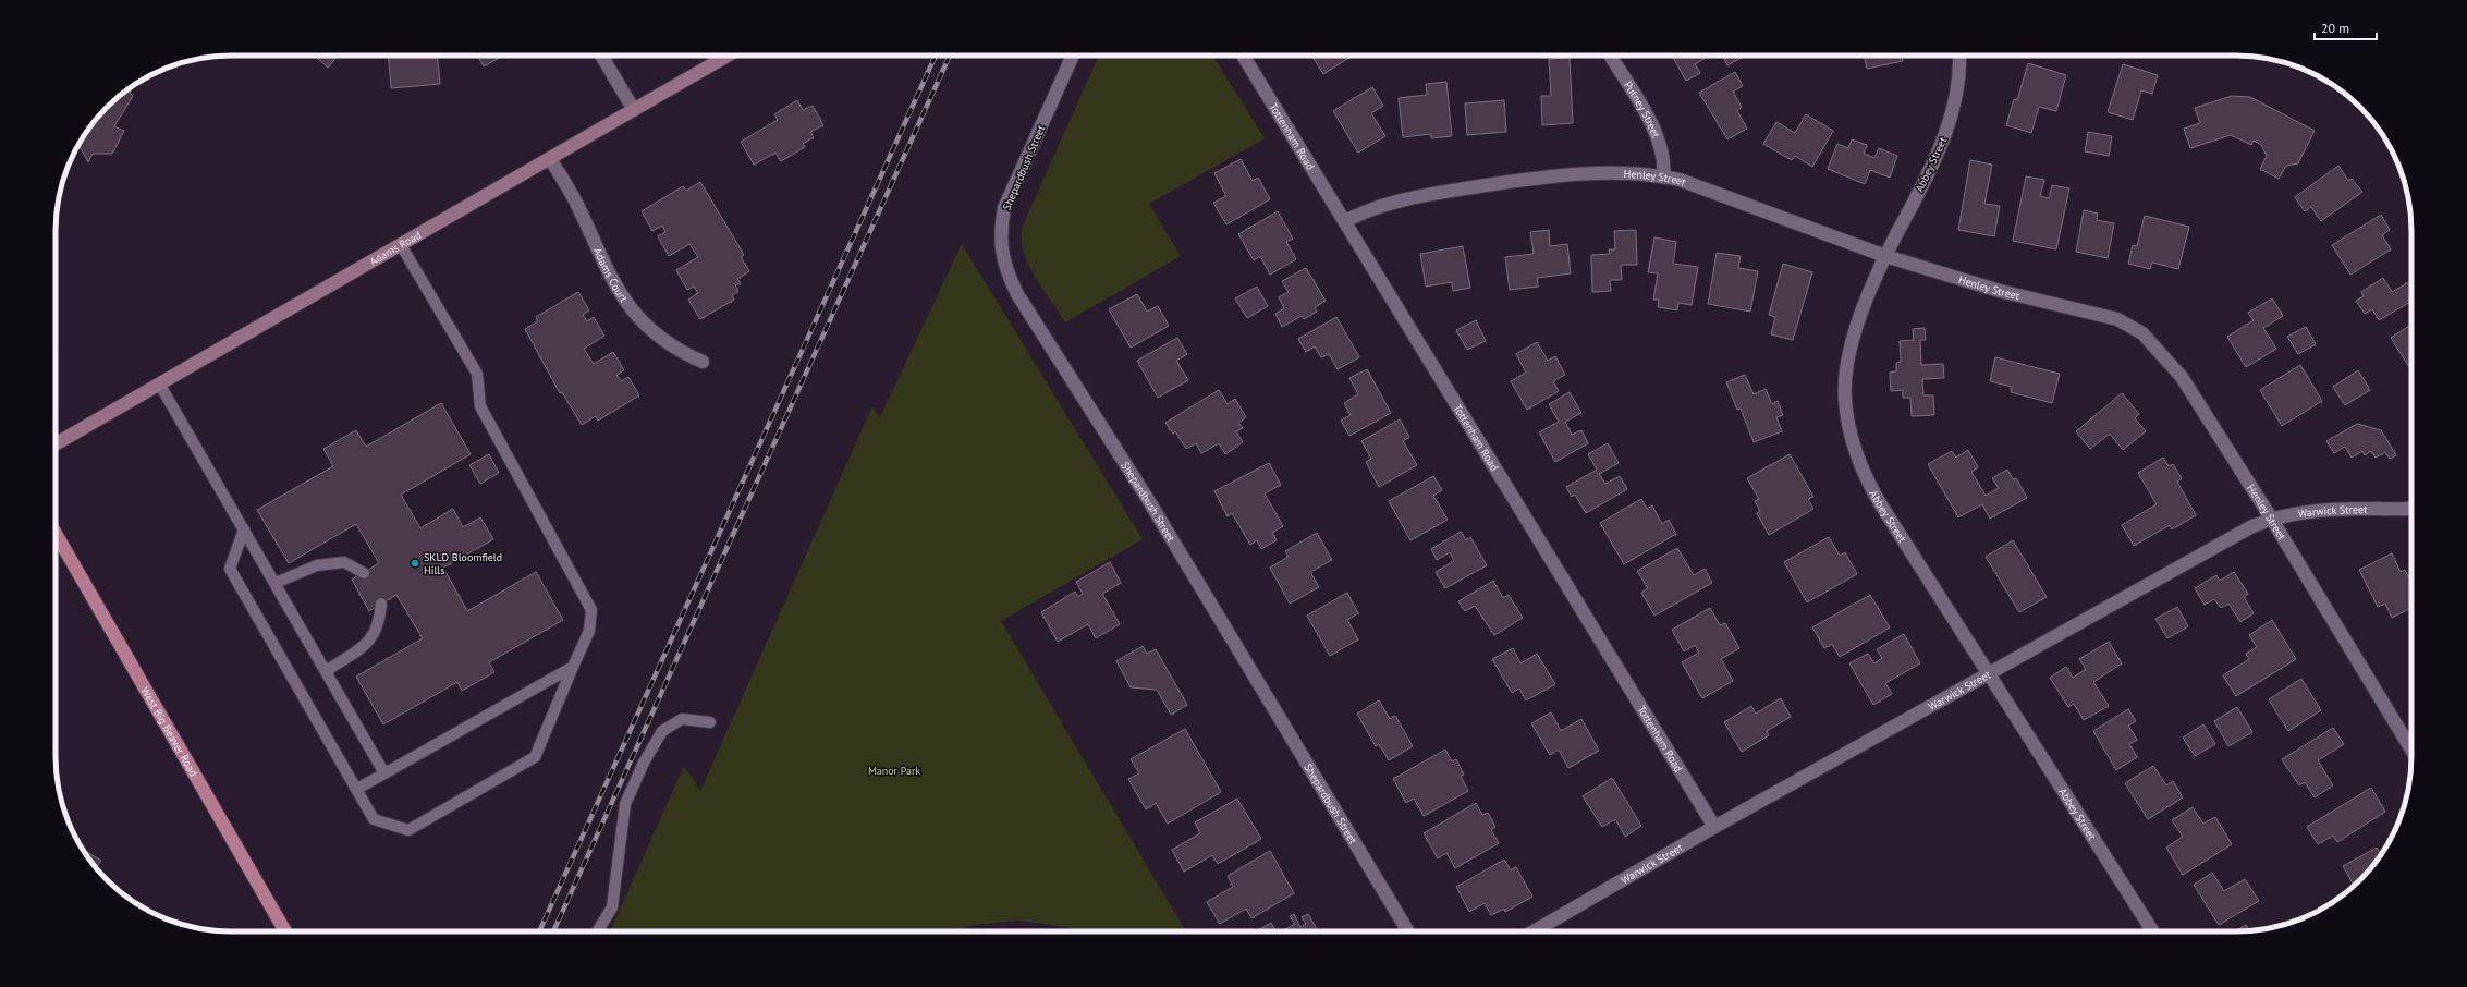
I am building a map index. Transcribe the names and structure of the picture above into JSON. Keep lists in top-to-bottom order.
{
  "streets": {
    "main road": ["Adams Road", "West Big Beaver Road"],
    "street": [
      "Putney Street",
      "Tottenham Road",
      "Abbey Street",
      "Shepardbush Street",
      "Henley Street",
      "Adams Court",
      "Warwick Street"
    ]
  },
  "crossings": [
    ["Putney Street", "Henley Street"],
    ["Tottenham Road", "Henley Street"],
    ["Tottenham Road", "Warwick Street"],
    ["Abbey Street", "Henley Street"],
    ["Abbey Street", "Warwick Street"],
    ["Henley Street", "Warwick Street"],
    ["Adams Road", "Adams Court"]
  ],
  "parks": ["Manor Park"],
  "places": ["SKLD Bloomfield Hills"],
  "scale_bar": "20 m"
}
